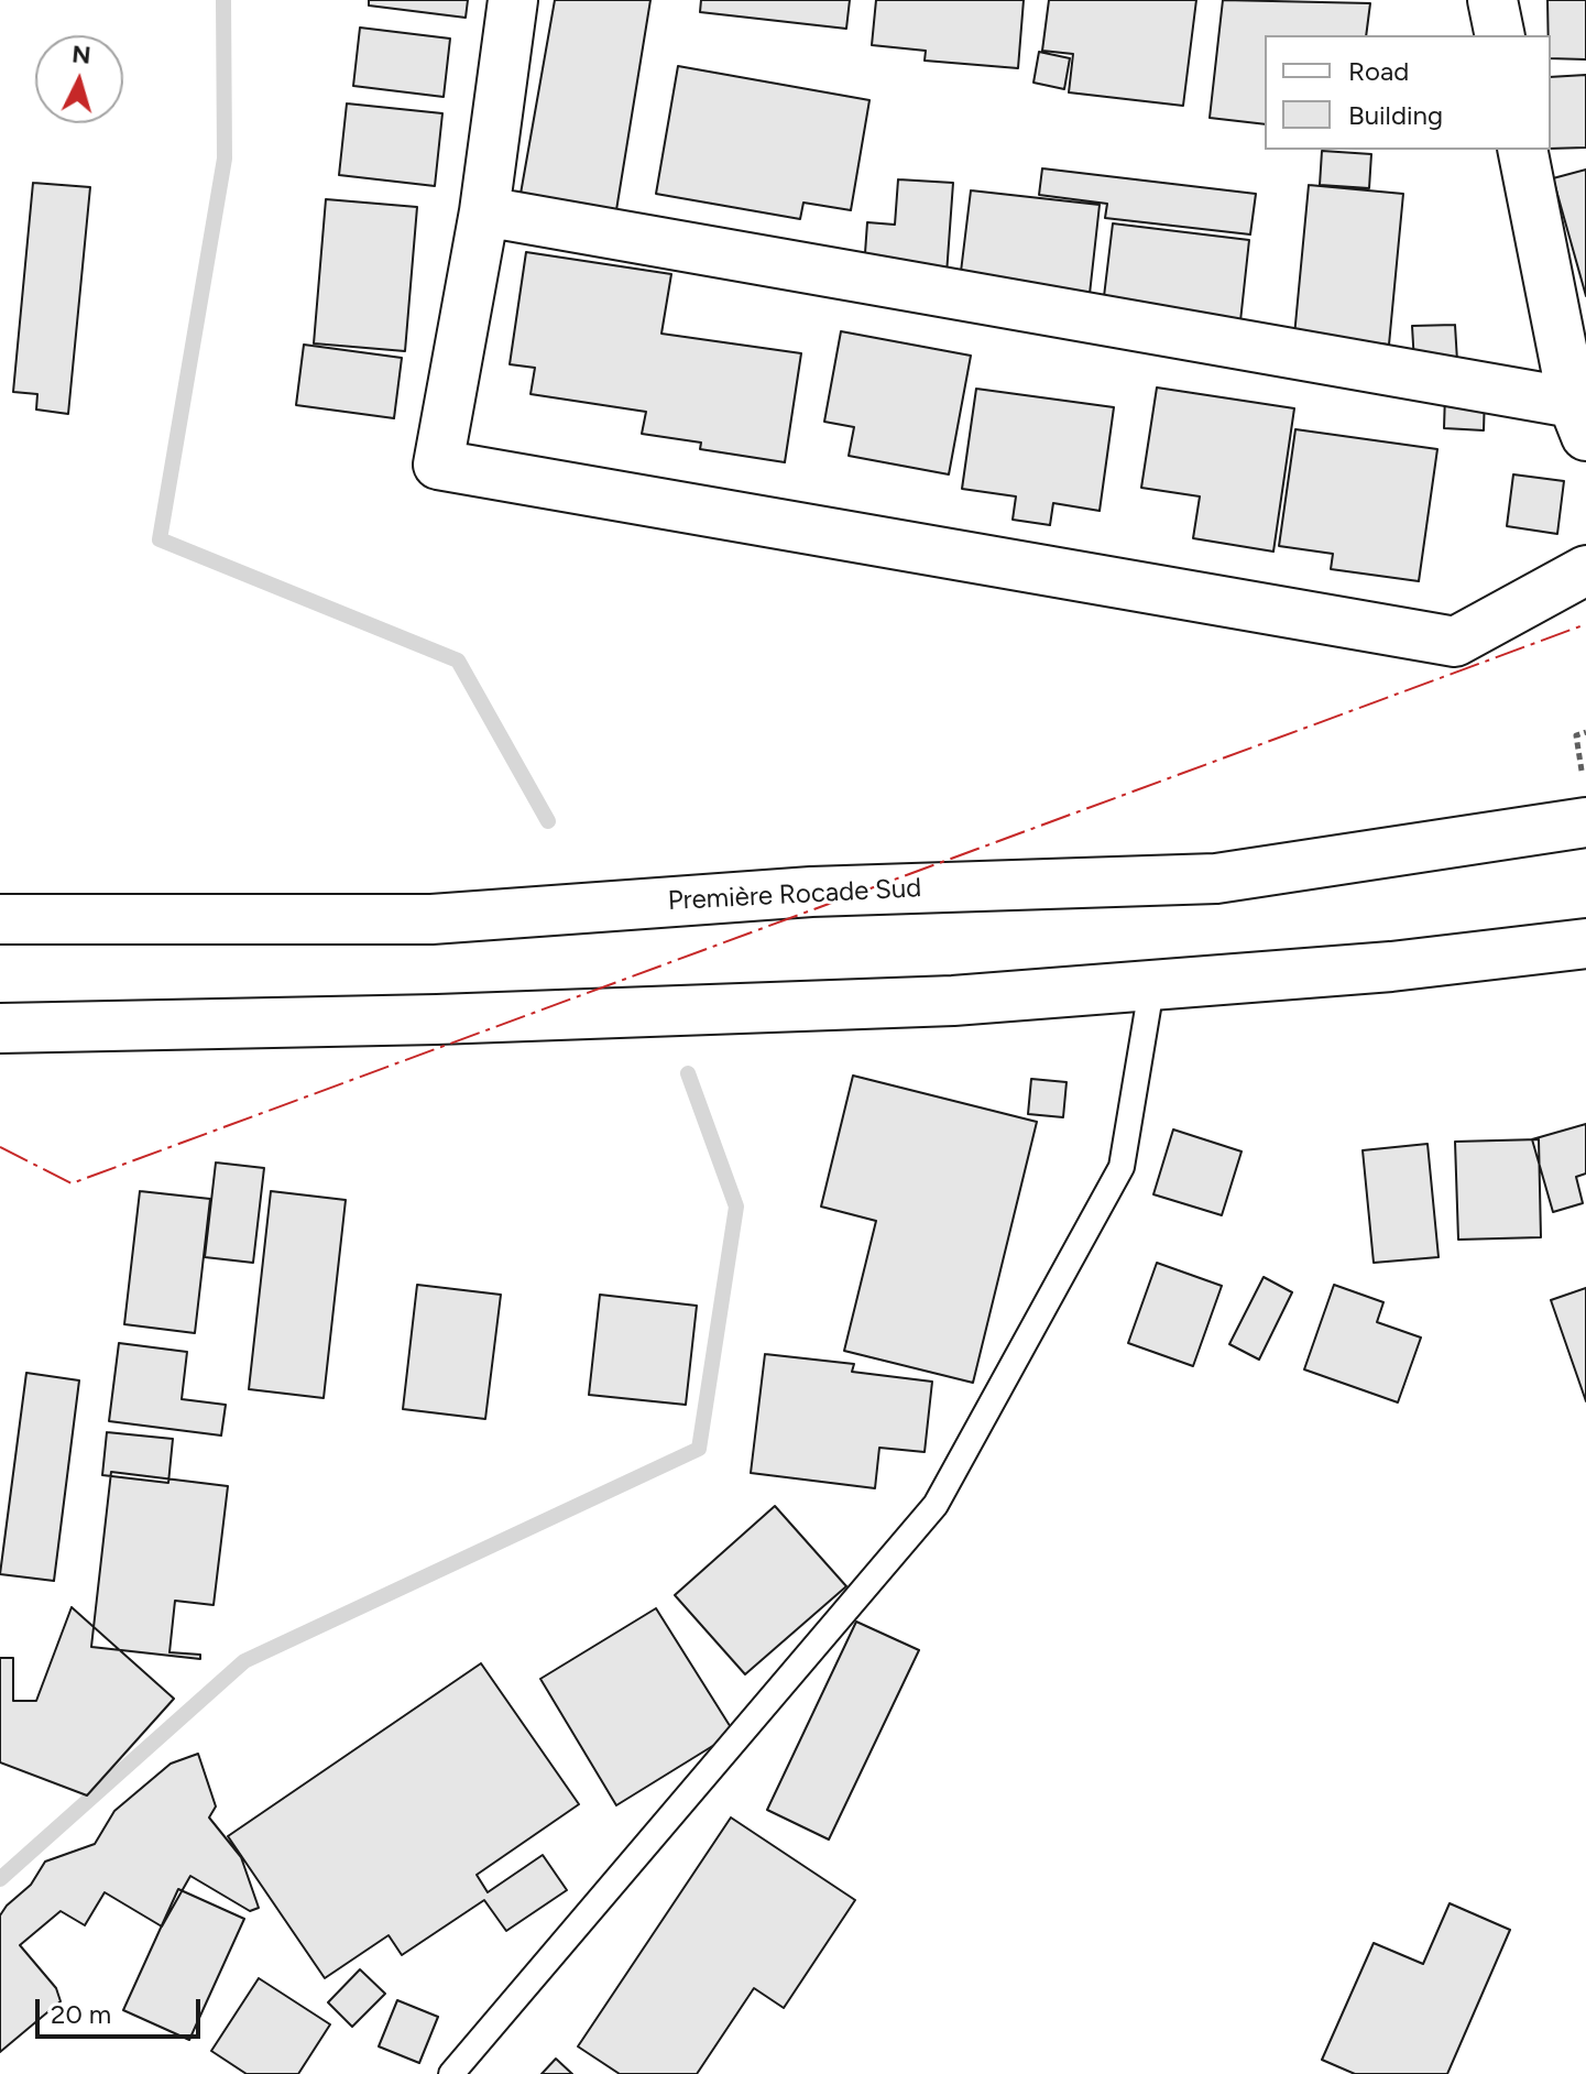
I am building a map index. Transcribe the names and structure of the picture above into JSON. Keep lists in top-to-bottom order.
{
  "streets": {
    "main road": ["Première Rocade Sud"]
  },
  "legend": ["Road", "Building"],
  "scale_bar": "20 m",
  "north": "top"
}
